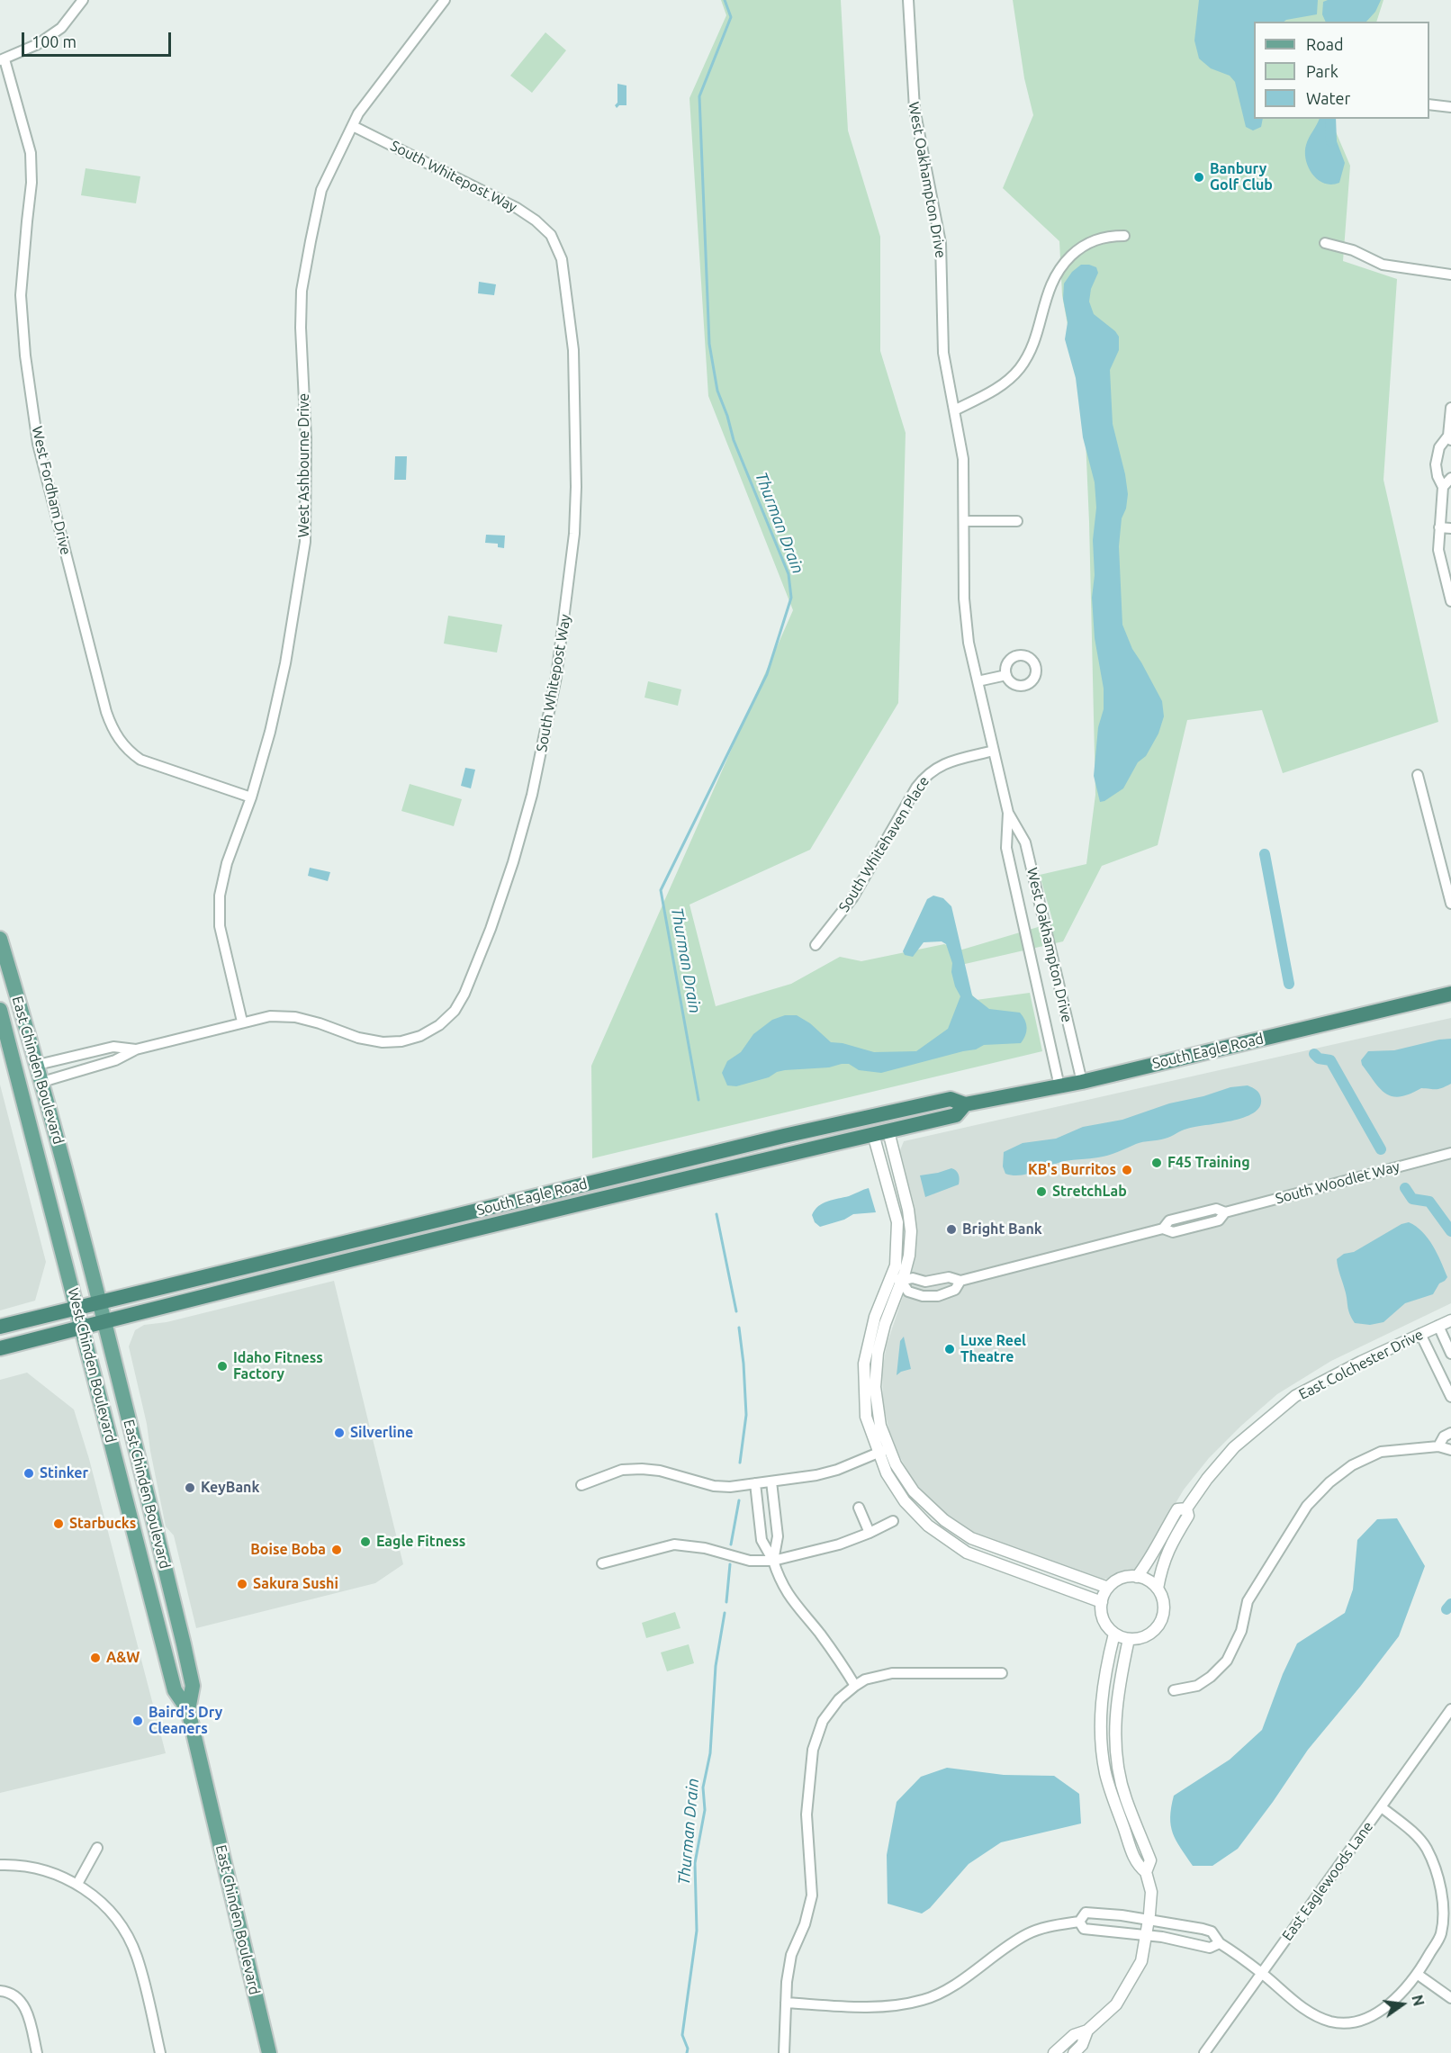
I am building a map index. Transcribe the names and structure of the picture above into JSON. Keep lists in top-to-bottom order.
{
  "streets": {
    "highway": ["South Eagle Road"],
    "main road": ["East Chinden Boulevard", "West Chinden Boulevard"],
    "street": [
      "South Whitepost Way",
      "West Oakhampton Drive",
      "West Ashbourne Drive",
      "West Fordham Drive",
      "South Whitehaven Place",
      "South Woodlet Way",
      "East Colchester Drive",
      "East Eaglewoods Lane"
    ]
  },
  "crossings": [
    ["South Whitepost Way", "West Ashbourne Drive"],
    ["South Whitepost Way", "East Chinden Boulevard"],
    ["West Oakhampton Drive", "South Whitehaven Place"],
    ["West Oakhampton Drive", "South Eagle Road"],
    ["West Ashbourne Drive", "West Fordham Drive"],
    ["South Eagle Road", "East Chinden Boulevard"],
    ["South Eagle Road", "West Chinden Boulevard"],
    ["East Chinden Boulevard", "West Chinden Boulevard"]
  ],
  "water": ["Thurman Drain"],
  "places": [
    "Banbury Golf Club",
    "F45 Training",
    "KB's Burritos",
    "StretchLab",
    "Bright Bank",
    "Luxe Reel Theatre",
    "Idaho Fitness Factory",
    "Silverline",
    "Stinker",
    "KeyBank",
    "Starbucks",
    "Eagle Fitness",
    "Boise Boba",
    "Sakura Sushi",
    "A&W",
    "Baird's Dry Cleaners"
  ],
  "legend": ["Road", "Park", "Water"],
  "scale_bar": "100 m",
  "north": "right"
}
